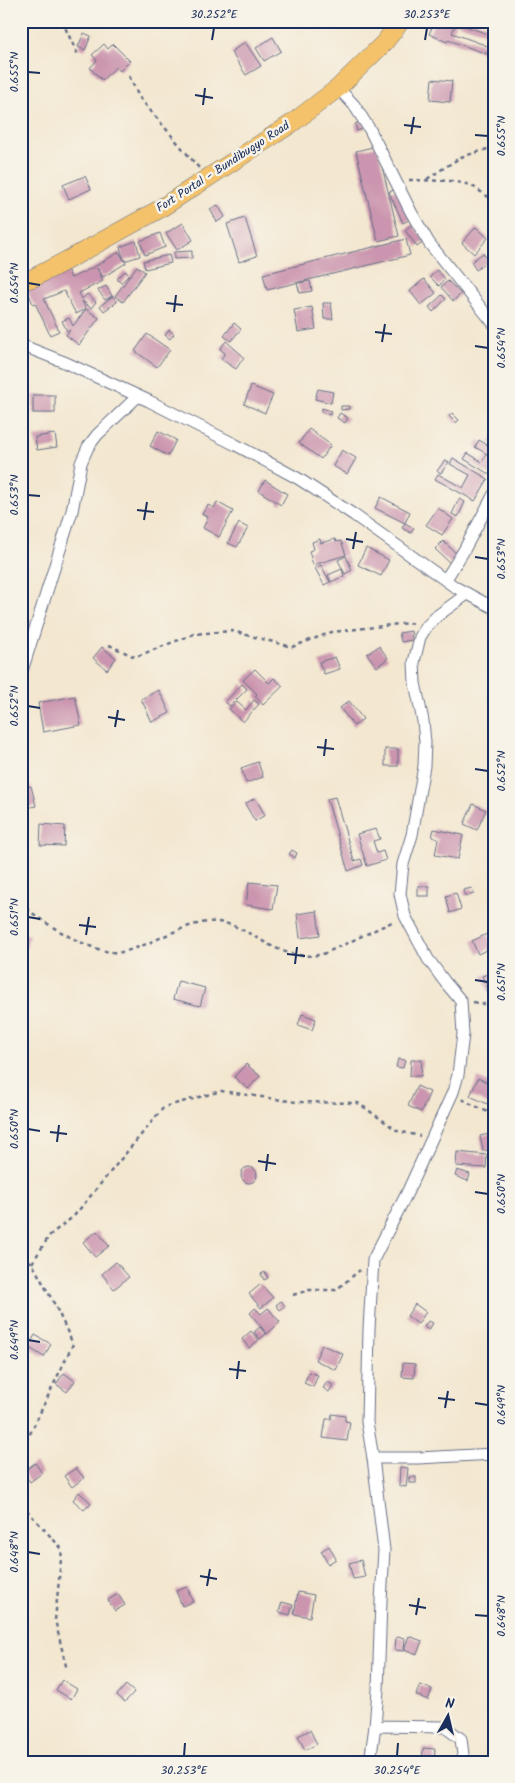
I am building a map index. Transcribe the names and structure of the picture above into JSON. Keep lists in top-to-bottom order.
{
  "streets": {
    "main road": ["Fort Portal - Bundibugyo Road"]
  },
  "north": "top",
  "coordinates": [
    "30.252°E",
    "30.253°E",
    "0.655°N",
    "0.654°N",
    "0.653°N",
    "0.652°N",
    "0.651°N",
    "0.650°N",
    "0.649°N",
    "0.648°N",
    "30.254°E"
  ]
}
